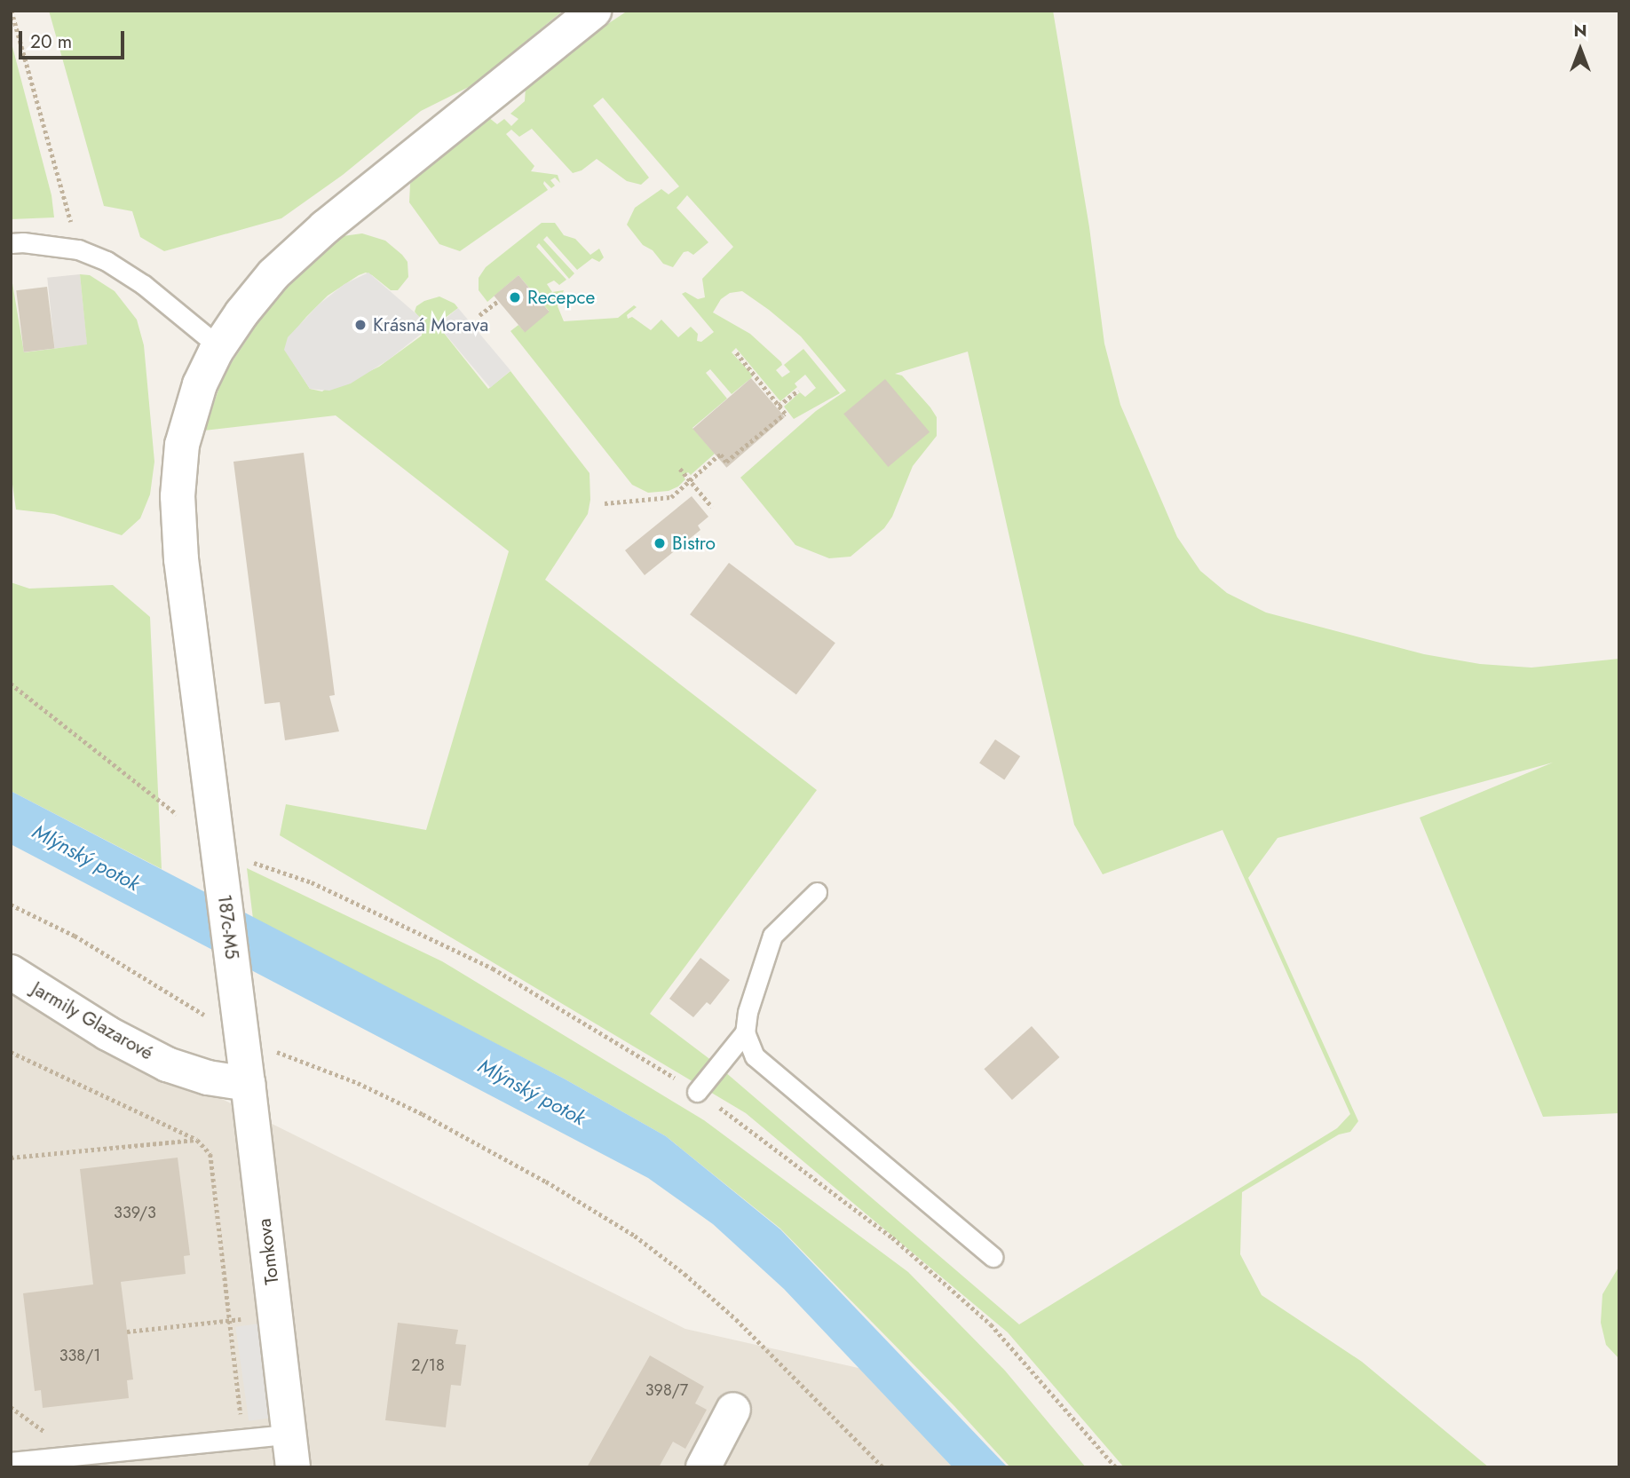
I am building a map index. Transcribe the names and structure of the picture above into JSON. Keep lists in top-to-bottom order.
{
  "streets": {
    "street": ["187c-M5", "Jarmily Glazarové", "Tomkova"]
  },
  "crossings": [
    ["187c-M5", "Tomkova"],
    ["Jarmily Glazarové", "Tomkova"]
  ],
  "water": ["Mlýnský potok"],
  "places": ["Recepce", "Krásná Morava", "Bistro"],
  "house_numbers": [
    "339/3",
    "338/1",
    "2/18",
    "398/7"
  ],
  "scale_bar": "20 m",
  "north": "top"
}
